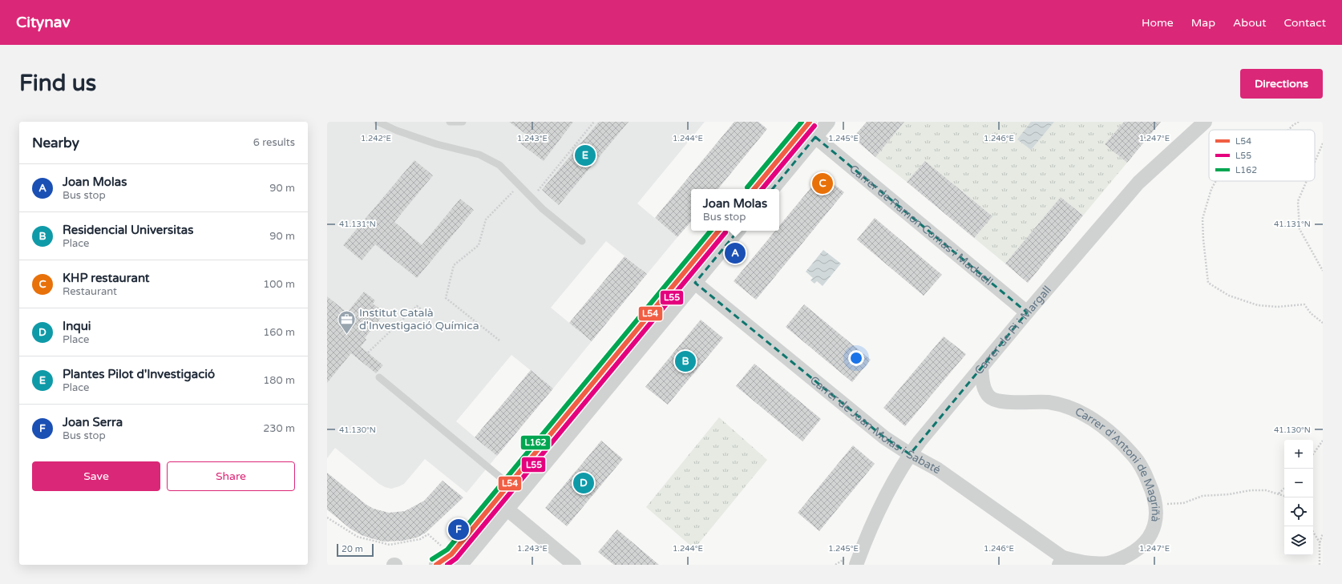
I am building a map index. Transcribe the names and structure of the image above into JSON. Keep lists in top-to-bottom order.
{
  "streets": {
    "street": [
      "Carrer de Ramon Comas i Maduell",
      "Carrer de Pi i Margall",
      "Carrer de Joan Molas i Sabaté",
      "Carrer d'Antoni de Magriñà"
    ]
  },
  "crossings": [
    ["Carrer de Ramon Comas i Maduell", "Carrer de Pi i Margall"],
    ["Carrer de Pi i Margall", "Carrer de Joan Molas i Sabaté"],
    ["Carrer de Pi i Margall", "Carrer d'Antoni de Magriñà"],
    ["Carrer de Joan Molas i Sabaté", "Carrer d'Antoni de Magriñà"]
  ],
  "places": {
    "office": ["Institut Català d'Investigació Química"]
  },
  "lines": ["transit line L54", "transit line L162", "transit line L55"],
  "legend": ["L54", "L55", "L162"],
  "scale_bar": "20 m",
  "page": {
    "header": "Citynav",
    "nav": [
      "Home",
      "Map",
      "About",
      "Contact"
    ],
    "buttons": [
      "Directions",
      ["Save", "Share"]
    ],
    "title": "Find us",
    "heading": ["Nearby", "6 results"],
    "pins": [
      "E",
      "C",
      "A",
      "B",
      "D",
      "F"
    ],
    "list": [
      {
        "mark": "A",
        "name": "Joan Molas",
        "note": "Bus stop",
        "value": "90 m"
      },
      {
        "mark": "B",
        "name": "Residencial Universitas",
        "note": "Place",
        "value": "90 m"
      },
      {
        "mark": "C",
        "name": "KHP restaurant",
        "note": "Restaurant",
        "value": "100 m"
      },
      {
        "mark": "D",
        "name": "Inqui",
        "note": "Place",
        "value": "160 m"
      },
      {
        "mark": "E",
        "name": "Plantes Pilot d'Investigació",
        "note": "Place",
        "value": "180 m"
      },
      {
        "mark": "F",
        "name": "Joan Serra",
        "note": "Bus stop",
        "value": "230 m"
      }
    ],
    "popup": ["Joan Molas", "Bus stop"],
    "map_buttons": ["+", "−"],
    "scale": "20 m"
  },
  "coordinates": [
    "1.242°E",
    "1.243°E",
    "1.244°E",
    "1.245°E",
    "1.246°E",
    "1.247°E",
    "41.131°N",
    "41.130°N"
  ]
}
